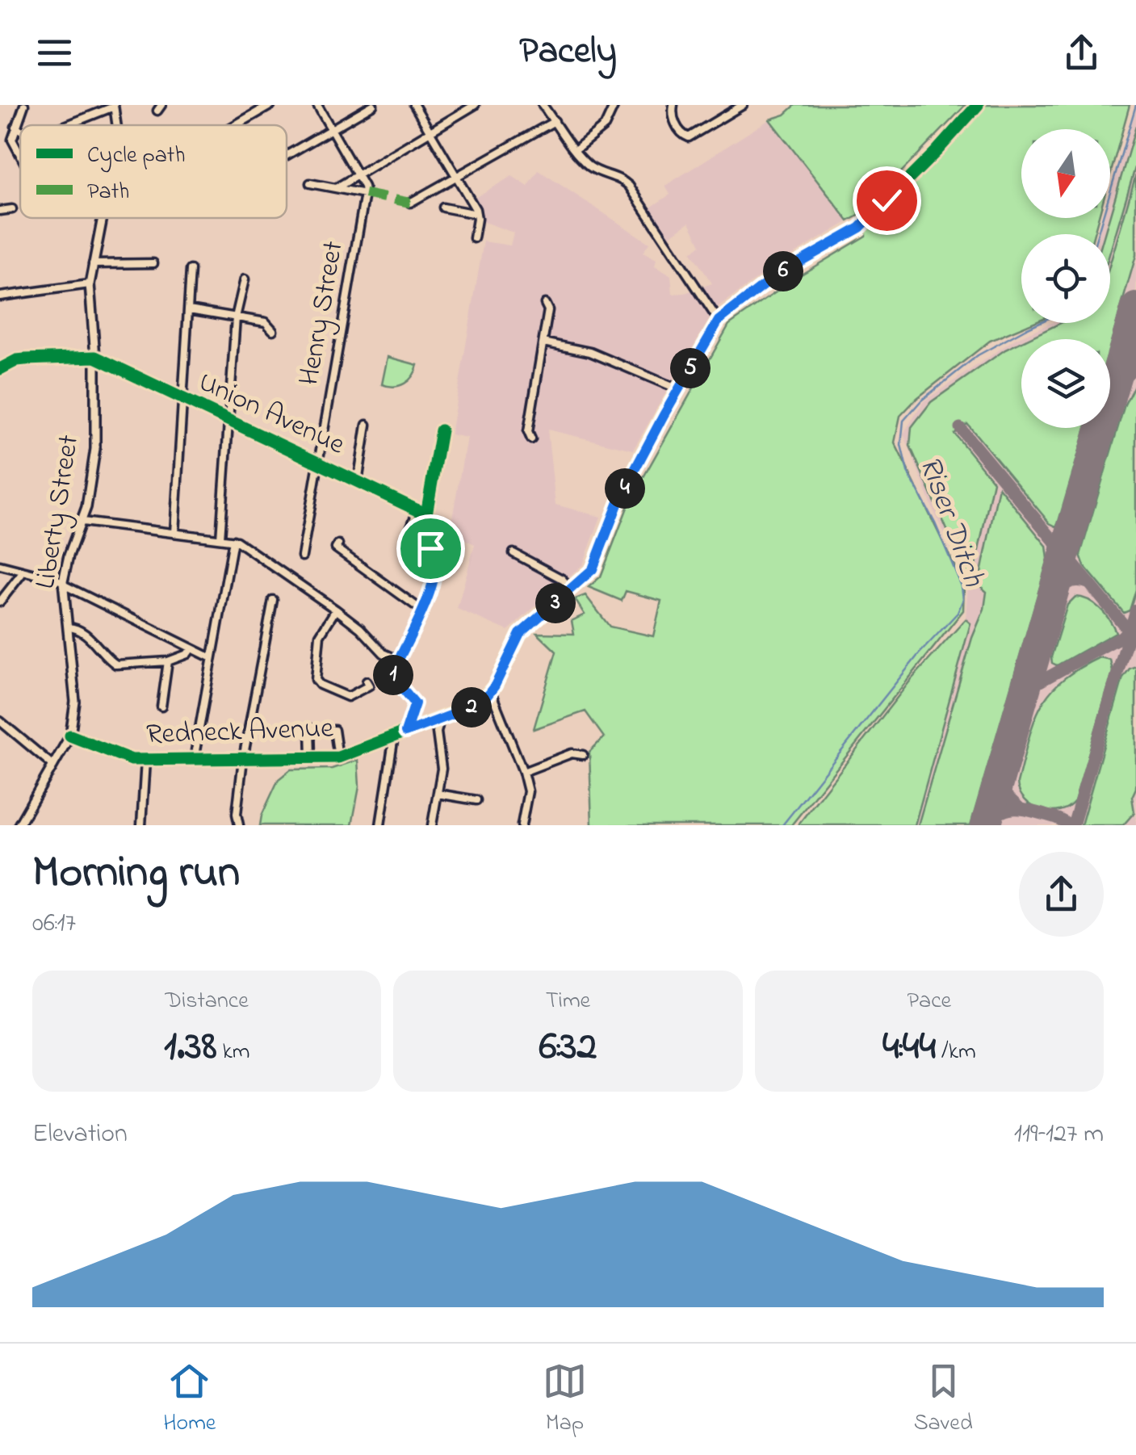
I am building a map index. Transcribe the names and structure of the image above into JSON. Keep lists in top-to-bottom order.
{
  "streets": {
    "main road": ["Liberty Street"],
    "street": ["Henry Street", "Union Avenue", "Redneck Avenue"]
  },
  "crossings": [
    ["Henry Street", "Union Avenue"],
    ["Union Avenue", "Liberty Street"],
    ["Liberty Street", "Redneck Avenue"]
  ],
  "water": ["Riser Ditch"],
  "legend": ["Cycle path", "Path"],
  "north": "bottom",
  "page": {
    "header": "Pacely",
    "pins": [
      "6",
      "5",
      "4",
      "3",
      "1",
      "2"
    ],
    "heading": ["Morning run", "06:17"],
    "stats": [
      ["Distance", "1.38 km"],
      ["Time", "6:32"],
      ["Pace", "4:44 /km"]
    ],
    "chart": ["Elevation", "119–127 m"],
    "tabs": ["Home", "Map", "Saved"]
  }
}
